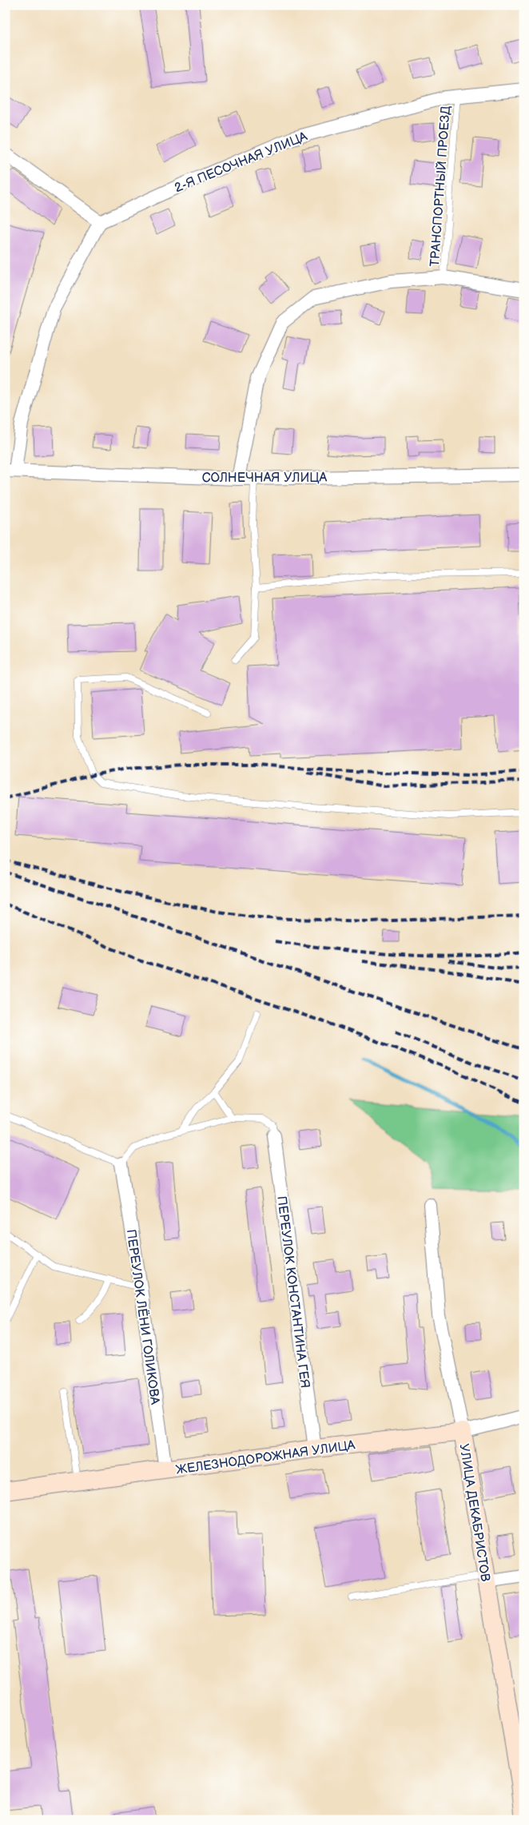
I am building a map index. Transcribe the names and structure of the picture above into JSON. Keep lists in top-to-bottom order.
{
  "streets": {
    "street": [
      "2-Я ПЕСОЧНАЯ УЛИЦА",
      "СОЛНЕЧНАЯ УЛИЦА",
      "ПЕРЕУЛОК КОНСТАНТИНА ГЕЯ",
      "ПЕРЕУЛОК ЛЁНИ ГОЛИКОВА",
      "ЖЕЛЕЗНОДОРОЖНАЯ УЛИЦА",
      "УЛИЦА ДЕКАБРИСТОВ"
    ],
    "lane": ["ТРАНСПОРТНЫЙ ПРОЕЗД"]
  },
  "crossings": [
    ["2-Я ПЕСОЧНАЯ УЛИЦА", "ТРАНСПОРТНЫЙ ПРОЕЗД"],
    ["ПЕРЕУЛОК КОНСТАНТИНА ГЕЯ", "ЖЕЛЕЗНОДОРОЖНАЯ УЛИЦА"],
    ["ПЕРЕУЛОК ЛЁНИ ГОЛИКОВА", "ЖЕЛЕЗНОДОРОЖНАЯ УЛИЦА"],
    ["ЖЕЛЕЗНОДОРОЖНАЯ УЛИЦА", "УЛИЦА ДЕКАБРИСТОВ"]
  ]
}
